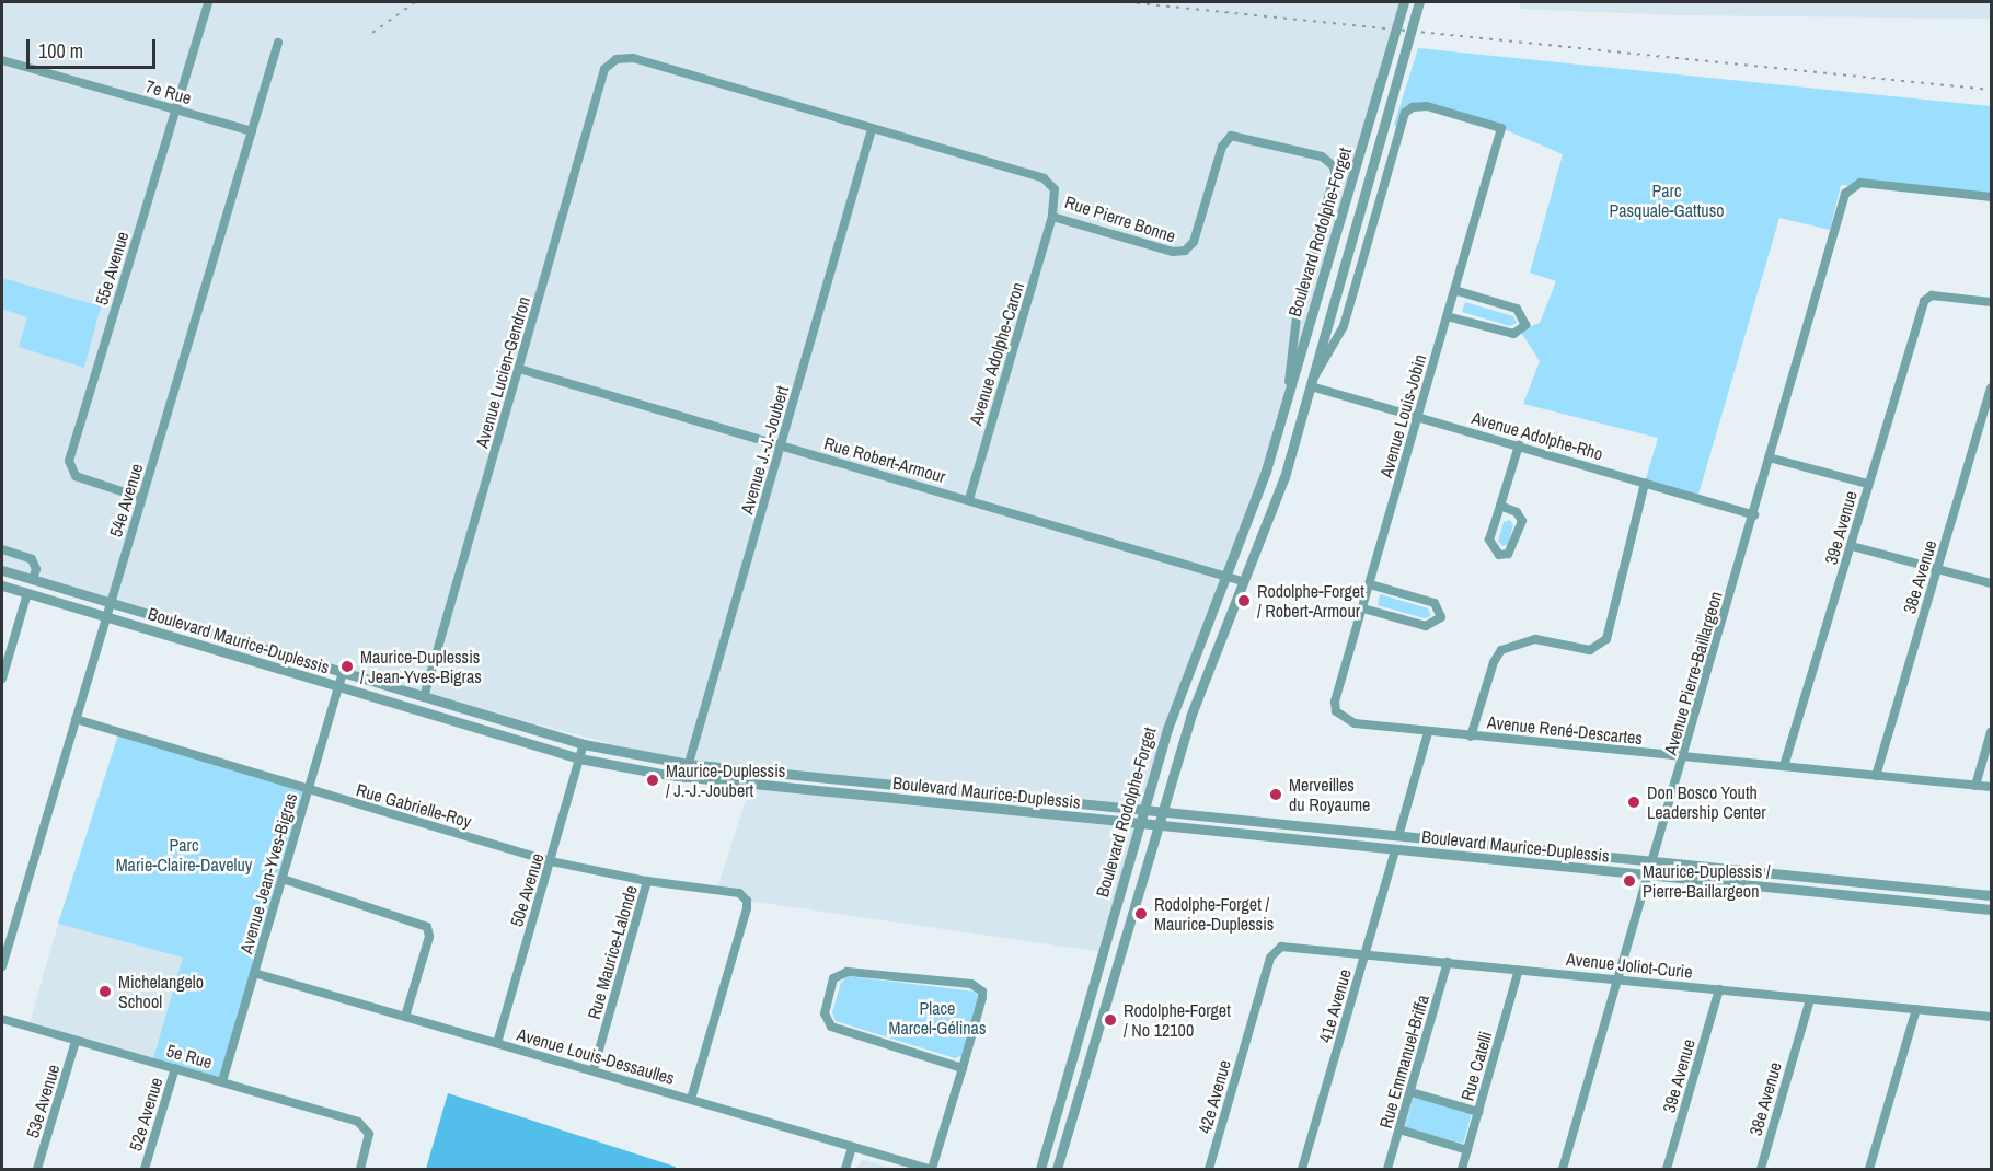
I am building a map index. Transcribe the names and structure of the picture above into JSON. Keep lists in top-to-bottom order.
{
  "streets": {
    "street": [
      "7e Rue",
      "Rue Pierre Bonne",
      "Boulevard Rodolphe-Forget",
      "55e Avenue",
      "Avenue Adolphe-Caron",
      "Avenue Lucien-Gendron",
      "Avenue Louis-Jobin",
      "Avenue Adolphe-Rho",
      "Avenue J.-J.-Joubert",
      "Rue Robert-Armour",
      "54e Avenue",
      "39e Avenue",
      "38e Avenue",
      "Boulevard Maurice-Duplessis",
      "Avenue Pierre-Baillargeon",
      "Avenue René-Descartes",
      "Rue Gabrielle-Roy",
      "Avenue Jean-Yves-Bigras",
      "50e Avenue",
      "Rue Maurice-Lalonde",
      "Avenue Joliot-Curie",
      "41e Avenue",
      "5e Rue",
      "Avenue Louis-Dessaulles",
      "Rue Emmanuel-Briffa",
      "Rue Catelli",
      "42e Avenue",
      "53e Avenue",
      "52e Avenue"
    ]
  },
  "crossings": [
    ["7e Rue", "55e Avenue"],
    ["7e Rue", "54e Avenue"],
    ["Rue Pierre Bonne", "Boulevard Rodolphe-Forget"],
    ["Rue Pierre Bonne", "Avenue Adolphe-Caron"],
    ["Rue Pierre Bonne", "Avenue Lucien-Gendron"],
    ["Rue Pierre Bonne", "Avenue J.-J.-Joubert"],
    ["Boulevard Rodolphe-Forget", "Avenue Louis-Jobin"],
    ["Boulevard Rodolphe-Forget", "Avenue Adolphe-Rho"],
    ["Boulevard Rodolphe-Forget", "Rue Robert-Armour"],
    ["Boulevard Rodolphe-Forget", "Boulevard Maurice-Duplessis"],
    ["55e Avenue", "54e Avenue"],
    ["Avenue Adolphe-Caron", "Rue Robert-Armour"],
    ["Avenue Lucien-Gendron", "Rue Robert-Armour"],
    ["Avenue Lucien-Gendron", "Boulevard Maurice-Duplessis"],
    ["Avenue Louis-Jobin", "Avenue Adolphe-Rho"],
    ["Avenue Louis-Jobin", "Avenue René-Descartes"],
    ["Avenue Adolphe-Rho", "Avenue Pierre-Baillargeon"],
    ["Avenue J.-J.-Joubert", "Rue Robert-Armour"],
    ["Avenue J.-J.-Joubert", "Boulevard Maurice-Duplessis"],
    ["54e Avenue", "Boulevard Maurice-Duplessis"],
    ["54e Avenue", "Rue Gabrielle-Roy"],
    ["39e Avenue", "Avenue René-Descartes"],
    ["39e Avenue", "Avenue Joliot-Curie"],
    ["38e Avenue", "Avenue René-Descartes"],
    ["38e Avenue", "Avenue Joliot-Curie"],
    ["Boulevard Maurice-Duplessis", "Avenue Pierre-Baillargeon"],
    ["Boulevard Maurice-Duplessis", "Avenue Jean-Yves-Bigras"],
    ["Boulevard Maurice-Duplessis", "50e Avenue"],
    ["Boulevard Maurice-Duplessis", "41e Avenue"],
    ["Avenue Pierre-Baillargeon", "Avenue René-Descartes"],
    ["Avenue Pierre-Baillargeon", "Avenue Joliot-Curie"],
    ["Rue Gabrielle-Roy", "Avenue Jean-Yves-Bigras"],
    ["Rue Gabrielle-Roy", "50e Avenue"],
    ["Rue Gabrielle-Roy", "Rue Maurice-Lalonde"],
    ["Rue Gabrielle-Roy", "Avenue Louis-Dessaulles"],
    ["Avenue Jean-Yves-Bigras", "5e Rue"],
    ["Avenue Jean-Yves-Bigras", "Avenue Louis-Dessaulles"],
    ["50e Avenue", "Avenue Louis-Dessaulles"],
    ["Rue Maurice-Lalonde", "Avenue Louis-Dessaulles"],
    ["Avenue Joliot-Curie", "41e Avenue"],
    ["Avenue Joliot-Curie", "Rue Emmanuel-Briffa"],
    ["Avenue Joliot-Curie", "Rue Catelli"],
    ["Avenue Joliot-Curie", "42e Avenue"],
    ["5e Rue", "53e Avenue"],
    ["5e Rue", "52e Avenue"]
  ],
  "parks": ["Parc Pasquale-Gattuso", "Parc Marie-Claire-Daveluy", "Place Marcel-Gélinas"],
  "places": [
    "Rodolphe-Forget / Robert-Armour",
    "Maurice-Duplessis / Jean-Yves-Bigras",
    "Maurice-Duplessis / J.-J.-Joubert",
    "Merveilles du Royaume",
    "Don Bosco Youth Leadership Center",
    "Maurice-Duplessis / Pierre-Baillargeon",
    "Rodolphe-Forget / Maurice-Duplessis",
    "Michelangelo School",
    "Rodolphe-Forget / No 12100"
  ],
  "scale_bar": "100 m"
}
